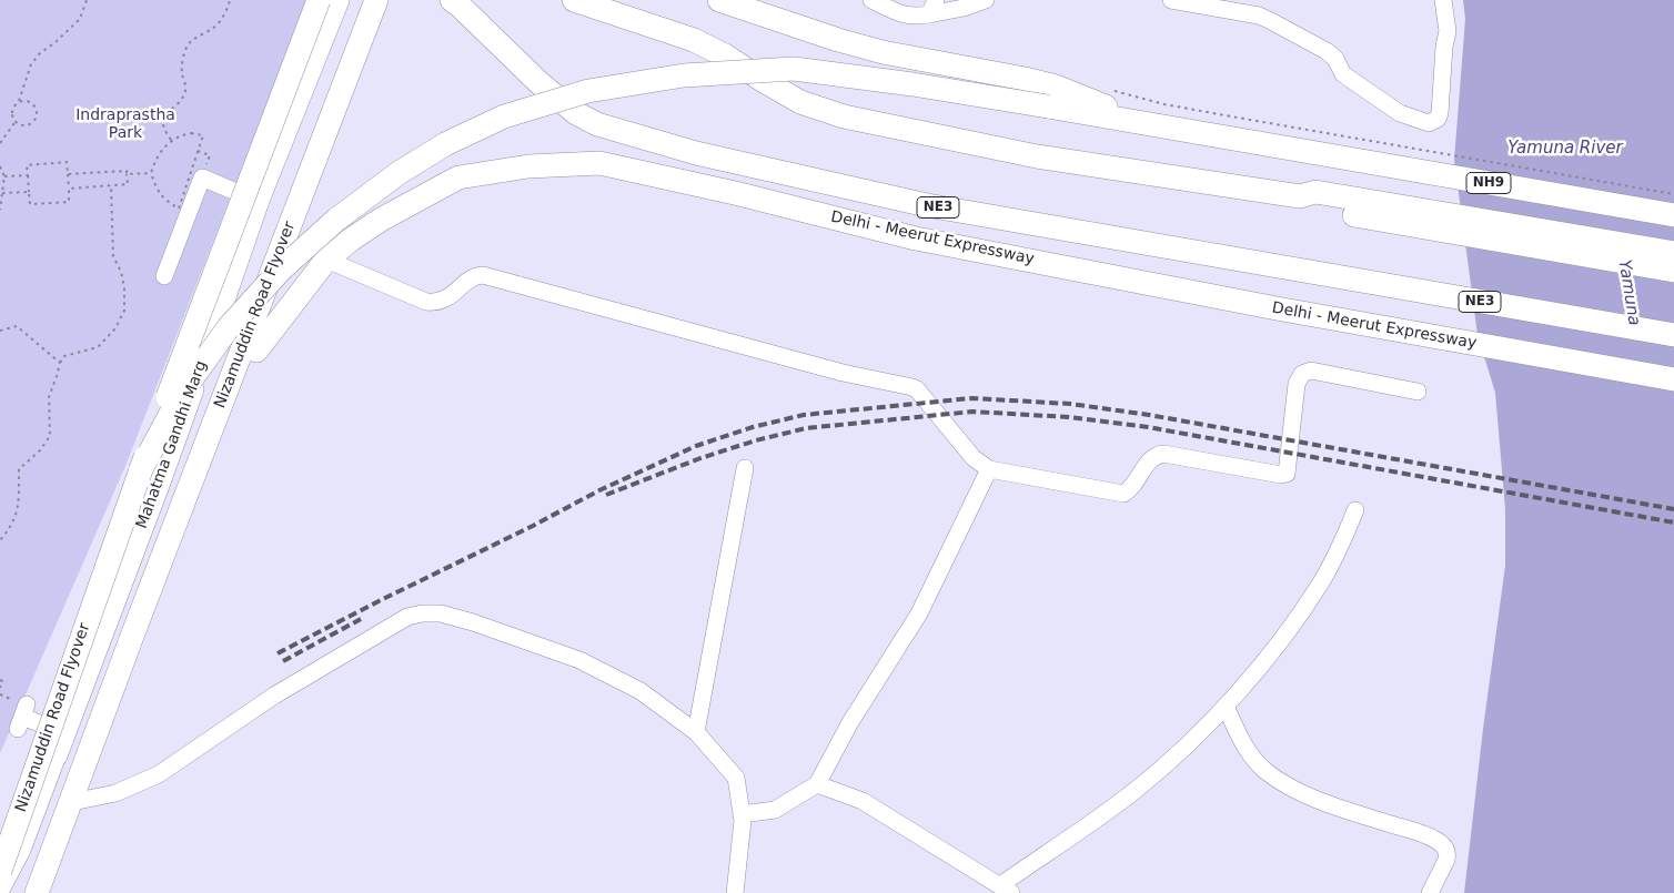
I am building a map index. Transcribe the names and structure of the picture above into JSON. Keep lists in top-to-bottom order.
{
  "streets": {
    "highway": [
      "NH9",
      "NE3",
      "Delhi - Meerut Expressway",
      "Nizamuddin Road Flyover",
      "Mahatma Gandhi Marg"
    ]
  },
  "water": ["Yamuna River", "Yamuna"],
  "parks": ["Indraprastha Park"]
}
